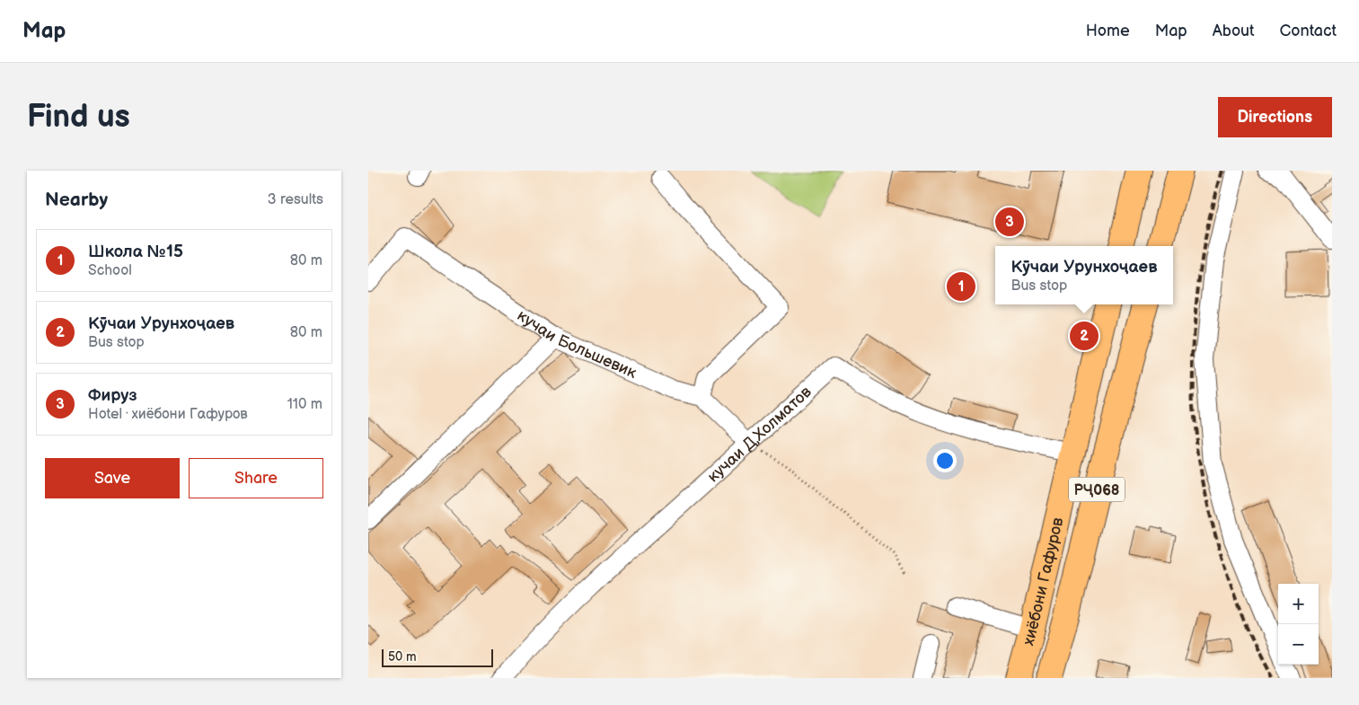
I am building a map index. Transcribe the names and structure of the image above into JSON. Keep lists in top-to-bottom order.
{
  "streets": {
    "highway": ["РҶ068", "хиёбони Гафуров"],
    "street": ["кучаи Большевик", "кучаи Д,Холматов"]
  },
  "crossings": [
    ["кучаи Д,Холматов", "хиёбони Гафуров"]
  ],
  "scale_bar": "50 m",
  "page": {
    "header": "Map",
    "nav": [
      "Home",
      "Map",
      "About",
      "Contact"
    ],
    "buttons": [
      "Directions",
      ["Save", "Share"]
    ],
    "title": "Find us",
    "heading": ["Nearby", "3 results"],
    "pins": ["3", "1", "2"],
    "list": [
      {
        "mark": "1",
        "name": "Школа №15",
        "note": "School",
        "value": "80 m"
      },
      {
        "mark": "2",
        "name": "Кӯчаи Урунхоҷаев",
        "note": "Bus stop",
        "value": "80 m"
      },
      {
        "mark": "3",
        "name": "Фируз",
        "note": "Hotel · хиёбони Гафуров",
        "value": "110 m"
      }
    ],
    "popup": ["Кӯчаи Урунхоҷаев", "Bus stop"],
    "map_buttons": ["+", "−"],
    "scale": "50 m"
  }
}
